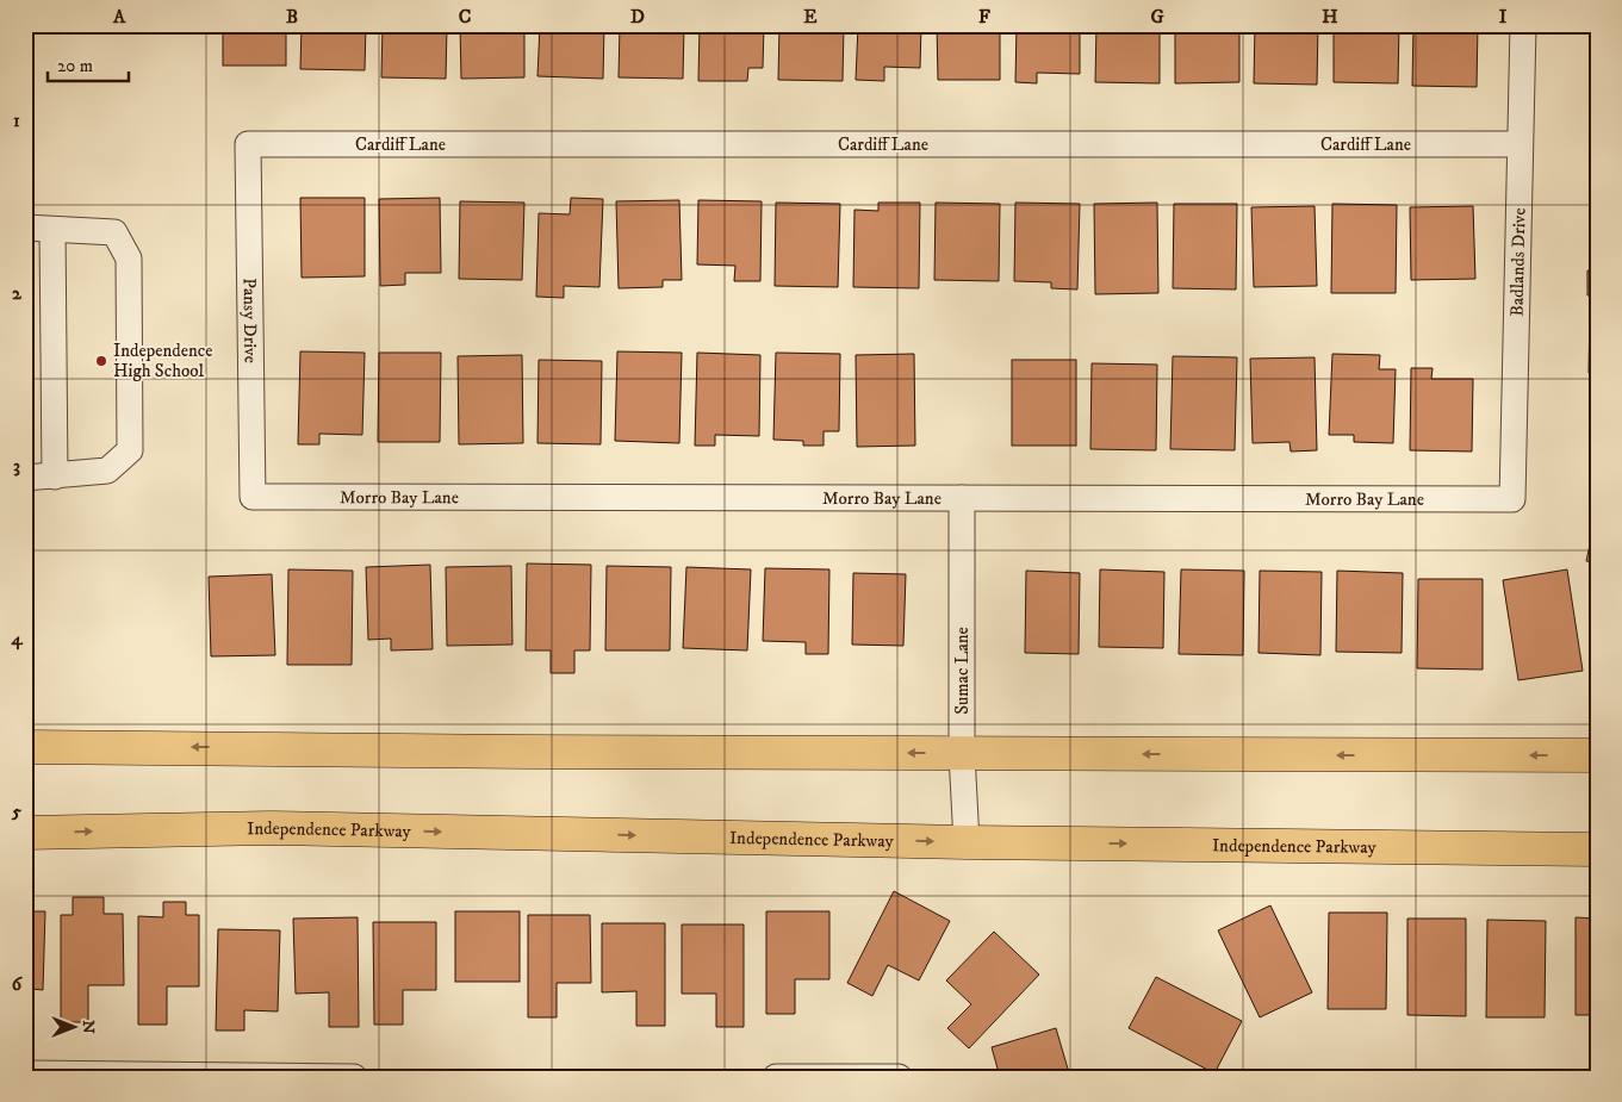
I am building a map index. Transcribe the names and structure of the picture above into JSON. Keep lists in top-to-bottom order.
{
  "streets": {
    "main road": ["Independence Parkway"],
    "street": [
      "Cardiff Lane",
      "Badlands Drive",
      "Pansy Drive",
      "Morro Bay Lane",
      "Sumac Lane"
    ]
  },
  "crossings": [
    ["Cardiff Lane", "Badlands Drive"],
    ["Cardiff Lane", "Pansy Drive"],
    ["Badlands Drive", "Morro Bay Lane"],
    ["Pansy Drive", "Morro Bay Lane"],
    ["Morro Bay Lane", "Sumac Lane"],
    ["Sumac Lane", "Independence Parkway"]
  ],
  "places": ["Independence High School"],
  "scale_bar": "20 m",
  "north": "right",
  "grid": {
    "columns": [
      "A",
      "B",
      "C",
      "D",
      "E",
      "F",
      "G",
      "H",
      "I"
    ],
    "rows": [
      "1",
      "2",
      "3",
      "4",
      "5",
      "6"
    ]
  }
}
